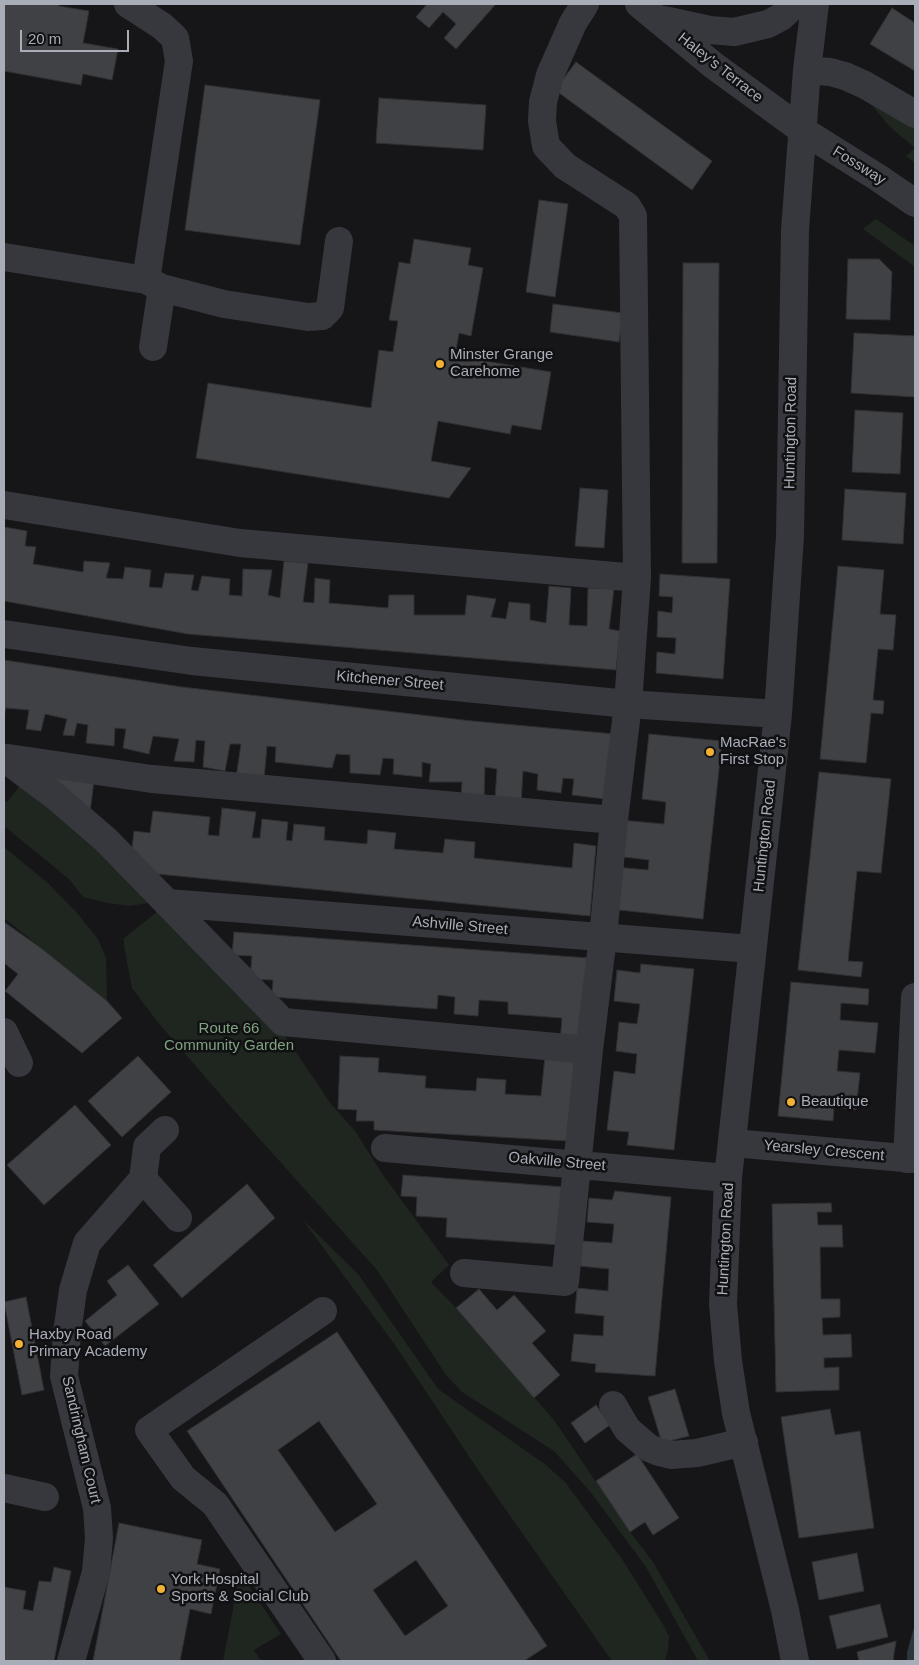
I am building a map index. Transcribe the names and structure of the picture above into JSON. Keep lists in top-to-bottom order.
{
  "streets": {
    "street": [
      "Haley's Terrace",
      "Fossway",
      "Huntington Road",
      "Kitchener Street",
      "Ashville Street",
      "Yearsley Crescent",
      "Oakville Street",
      "Sandringham Court"
    ]
  },
  "crossings": [
    ["Haley's Terrace", "Fossway"],
    ["Haley's Terrace", "Huntington Road"],
    ["Fossway", "Huntington Road"],
    ["Huntington Road", "Kitchener Street"],
    ["Huntington Road", "Ashville Street"],
    ["Huntington Road", "Yearsley Crescent"],
    ["Huntington Road", "Oakville Street"]
  ],
  "parks": ["Route 66 Community Garden"],
  "places": [
    "Minster Grange Carehome",
    "MacRae's First Stop",
    "Beautique",
    "Haxby Road Primary Academy",
    "York Hospital Sports & Social Club"
  ],
  "scale_bar": "20 m"
}
